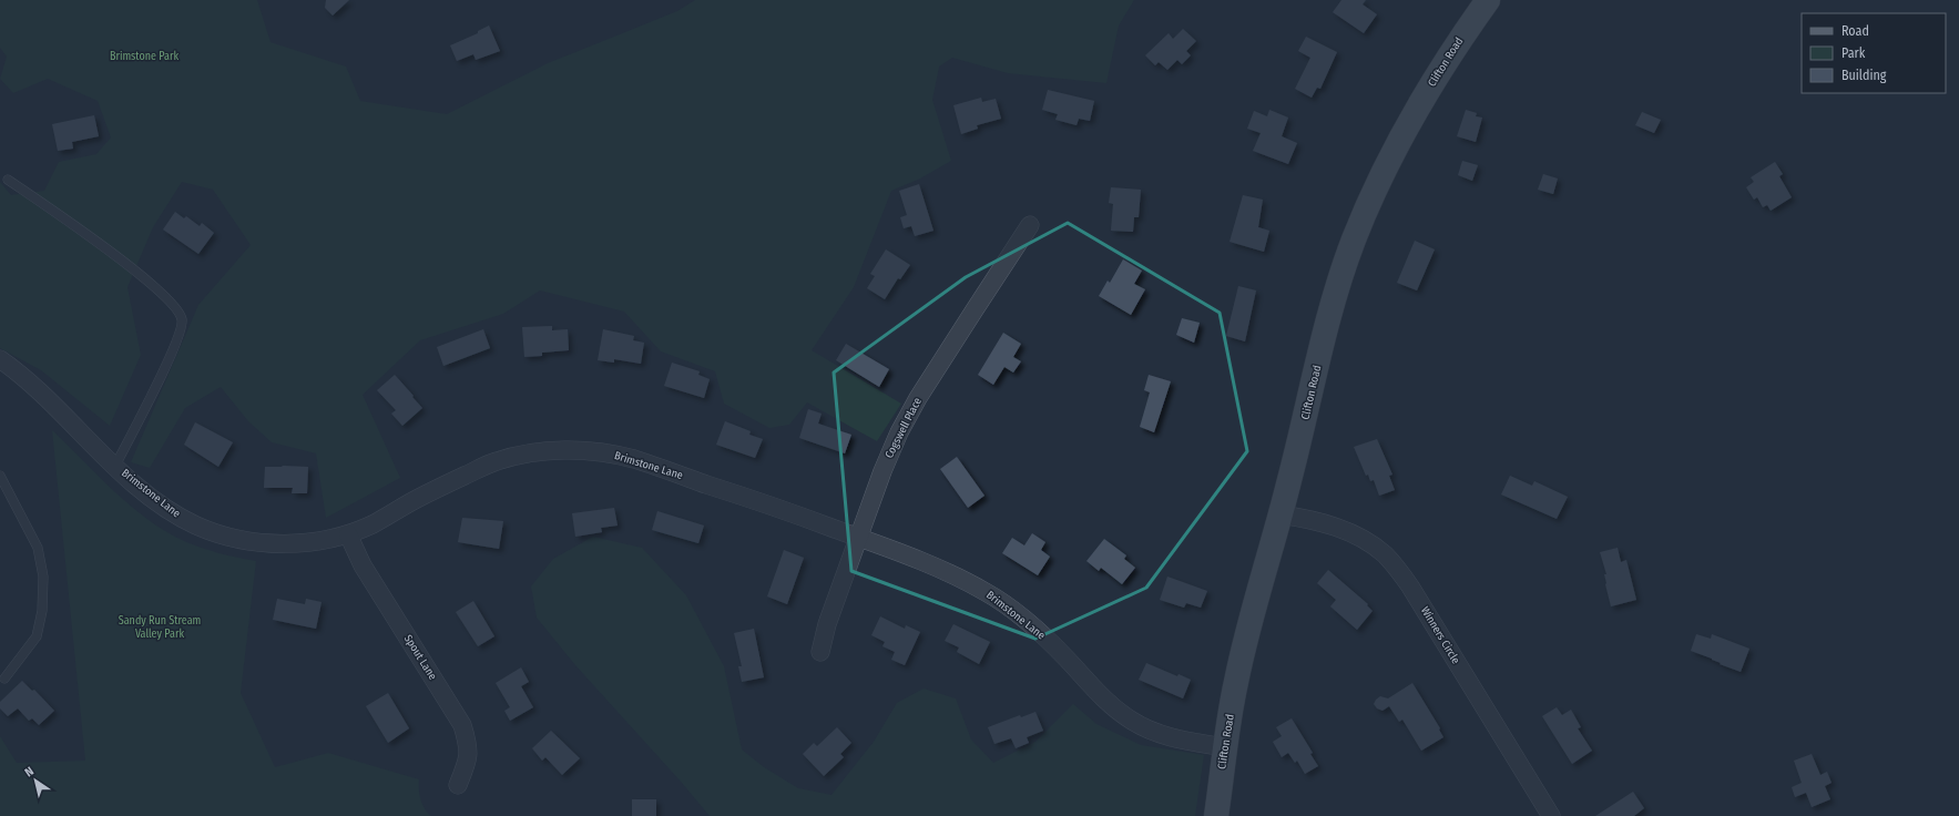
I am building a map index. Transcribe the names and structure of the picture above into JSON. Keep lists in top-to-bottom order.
{
  "streets": {
    "main road": ["Clifton Road"],
    "street": [
      "Cogswell Place",
      "Brimstone Lane",
      "Winners Circle",
      "Spout Lane"
    ]
  },
  "crossings": [
    ["Clifton Road", "Brimstone Lane"],
    ["Clifton Road", "Winners Circle"],
    ["Cogswell Place", "Brimstone Lane"],
    ["Brimstone Lane", "Spout Lane"]
  ],
  "parks": ["Brimstone Park", "Sandy Run Stream Valley Park"],
  "legend": ["Road", "Park", "Building"],
  "north": "top left"
}
